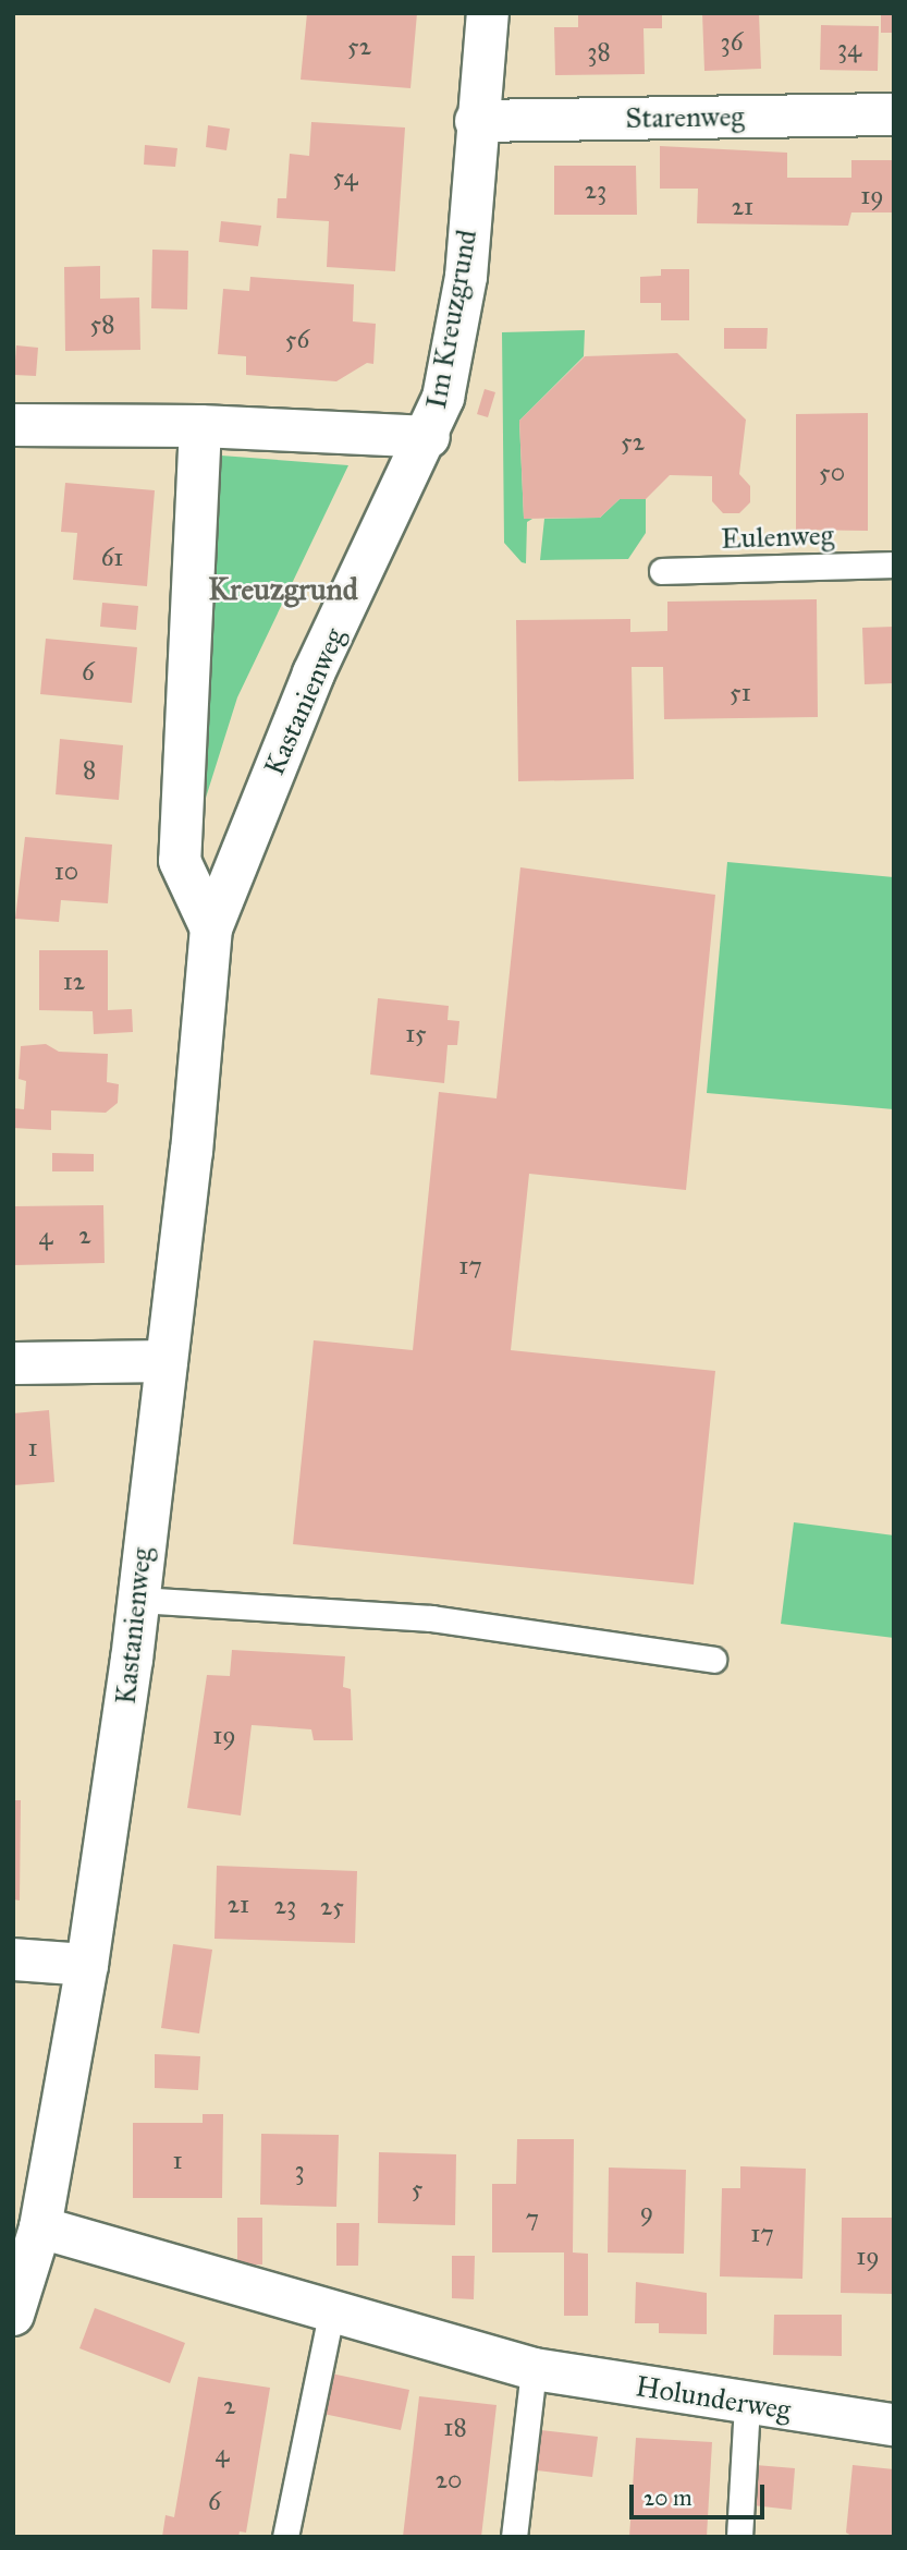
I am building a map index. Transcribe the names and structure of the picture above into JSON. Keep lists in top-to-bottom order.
{
  "streets": {
    "street": [
      "Starenweg",
      "Im Kreuzgrund",
      "Kastanienweg",
      "Holunderweg"
    ],
    "lane": ["Eulenweg"]
  },
  "crossings": [
    ["Starenweg", "Im Kreuzgrund"],
    ["Im Kreuzgrund", "Kastanienweg"],
    ["Kastanienweg", "Holunderweg"]
  ],
  "districts": ["Kreuzgrund"],
  "house_numbers": [
    "36",
    "52",
    "34",
    "38",
    "54",
    "23",
    "19",
    "21",
    "58",
    "56",
    "52",
    "50",
    "61",
    "6",
    "51",
    "8",
    "10",
    "12",
    "15",
    "2",
    "4",
    "17",
    "1",
    "19",
    "21",
    "23",
    "25",
    "1",
    "3",
    "5",
    "9",
    "7",
    "17",
    "19",
    "2",
    "18",
    "4",
    "20",
    "6"
  ],
  "scale_bar": "20 m"
}
